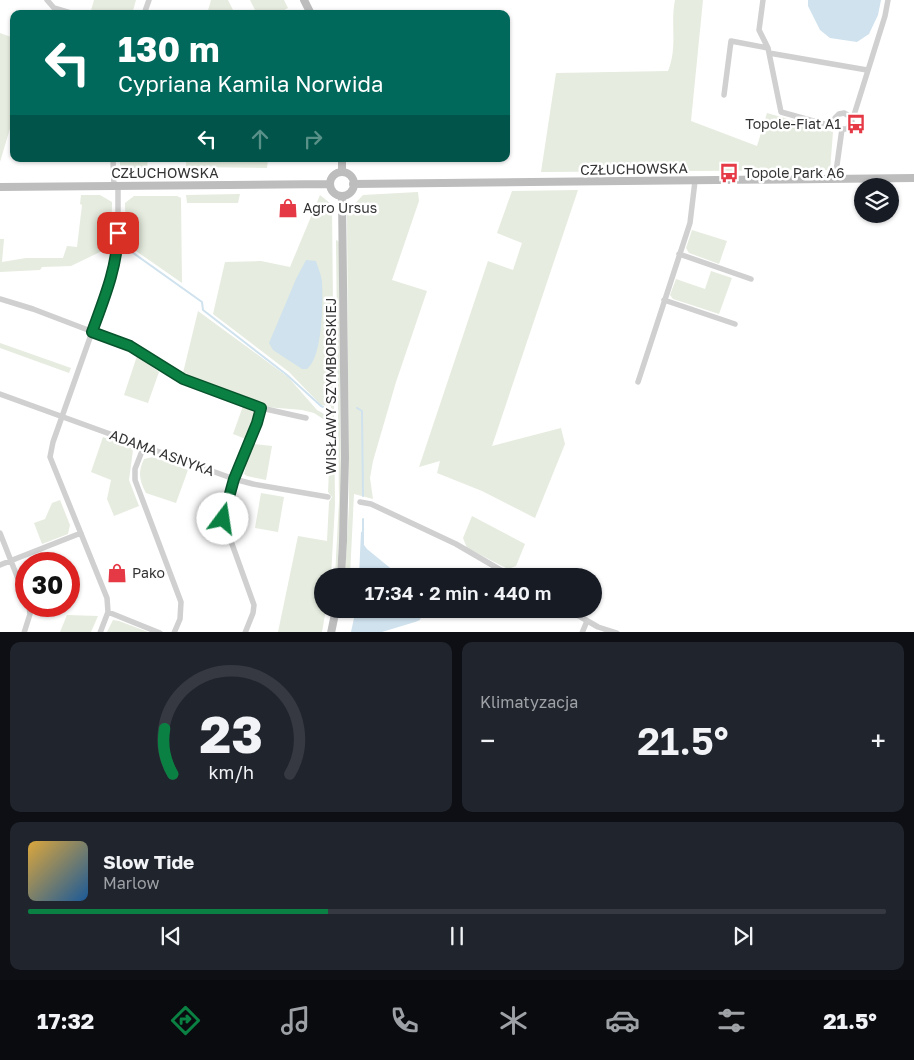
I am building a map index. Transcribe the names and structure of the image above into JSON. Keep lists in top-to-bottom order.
{
  "streets": {
    "main road": ["CZŁUCHOWSKA", "WISŁAWY SZYMBORSKIEJ"],
    "street": ["ADAMA ASNYKA"]
  },
  "crossings": [
    ["CZŁUCHOWSKA", "WISŁAWY SZYMBORSKIEJ"]
  ],
  "places": {
    "bus stop": ["Topole-Fiat A1", "Topole Park A6"],
    "shop": ["Agro Ursus", "Pako"]
  },
  "page": {
    "turn": ["130 m", "Cypriana Kamila Norwida"],
    "limit": "30",
    "trip": "17:34 · 2 min · 440 m",
    "tile": "Klimatyzacja",
    "heat": ["−", "21.5°", "+"],
    "song": ["Slow Tide", "Marlow"],
    "tabs": ["17:32", "21.5°"],
    "gauge": ["23", "km/h"]
  }
}
